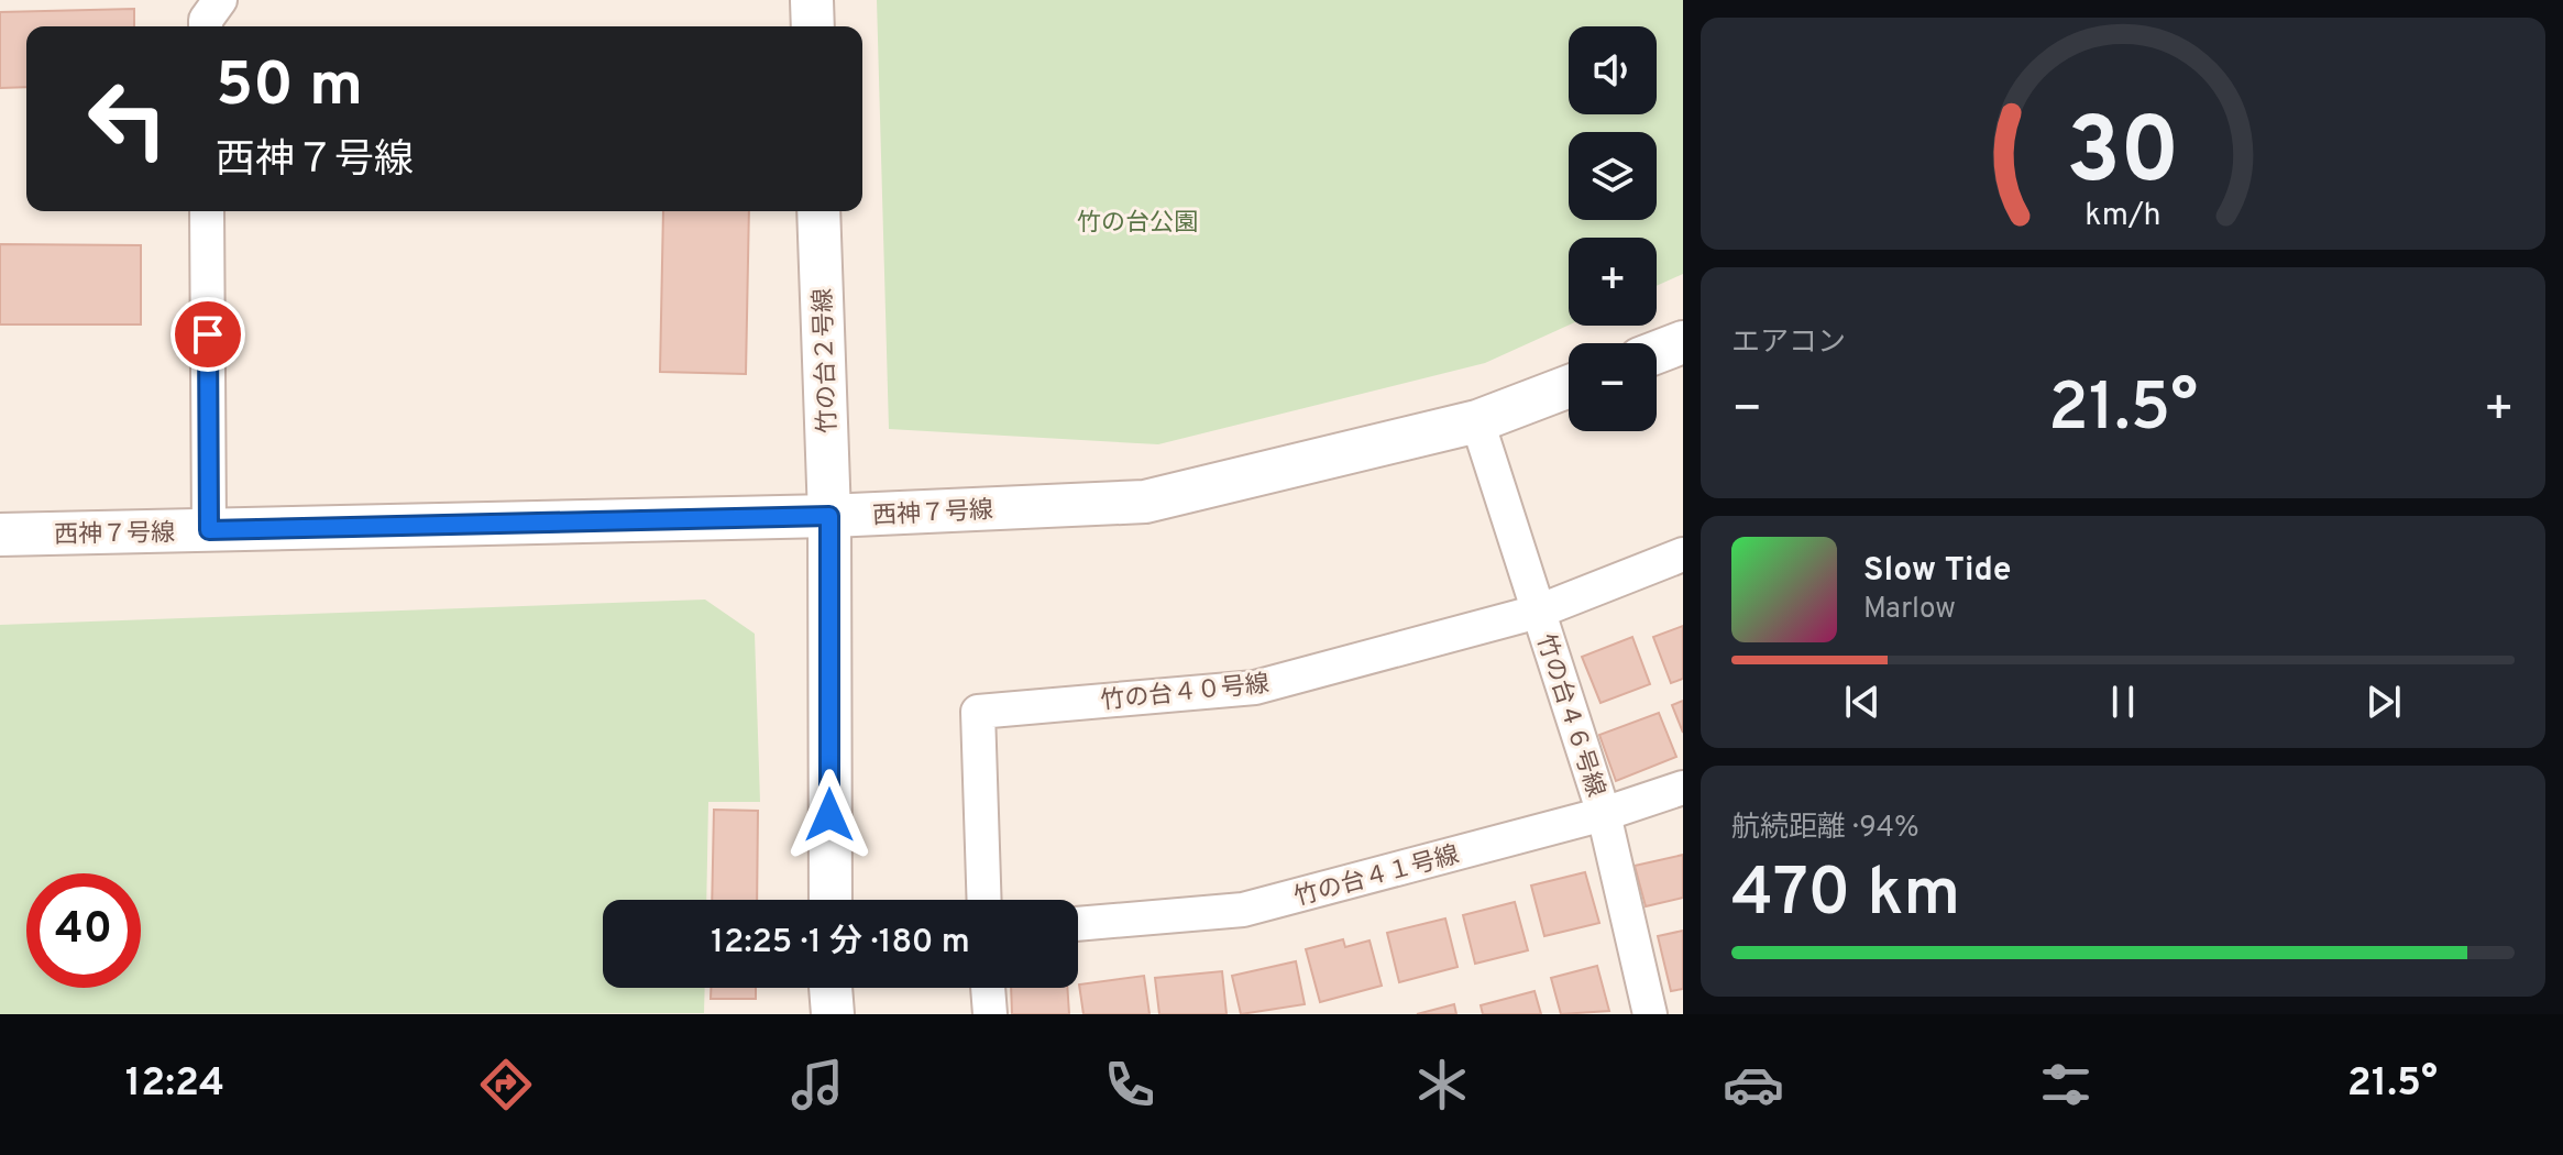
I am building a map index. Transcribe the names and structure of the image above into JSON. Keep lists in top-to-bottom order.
{
  "streets": {
    "street": [
      "竹の台２号線",
      "西神７号線",
      "竹の台４０号線",
      "竹の台４６号線",
      "竹の台４１号線"
    ]
  },
  "crossings": [
    ["竹の台２号線", "西神７号線"],
    ["西神７号線", "竹の台４６号線"],
    ["竹の台４０号線", "竹の台４６号線"],
    ["竹の台４６号線", "竹の台４１号線"]
  ],
  "parks": ["竹の台公園"],
  "page": {
    "map_buttons": ["+", "−"],
    "turn": ["50 m", "西神７号線"],
    "tile": [
      "エアコン",
      ["航続距離 · 94%", "470 km"]
    ],
    "heat": ["−", "21.5°", "+"],
    "song": ["Slow Tide", "Marlow"],
    "limit": "40",
    "trip": "12:25 · 1 分 · 180 m",
    "tabs": ["12:24", "21.5°"],
    "gauge": ["30", "km/h"]
  }
}
